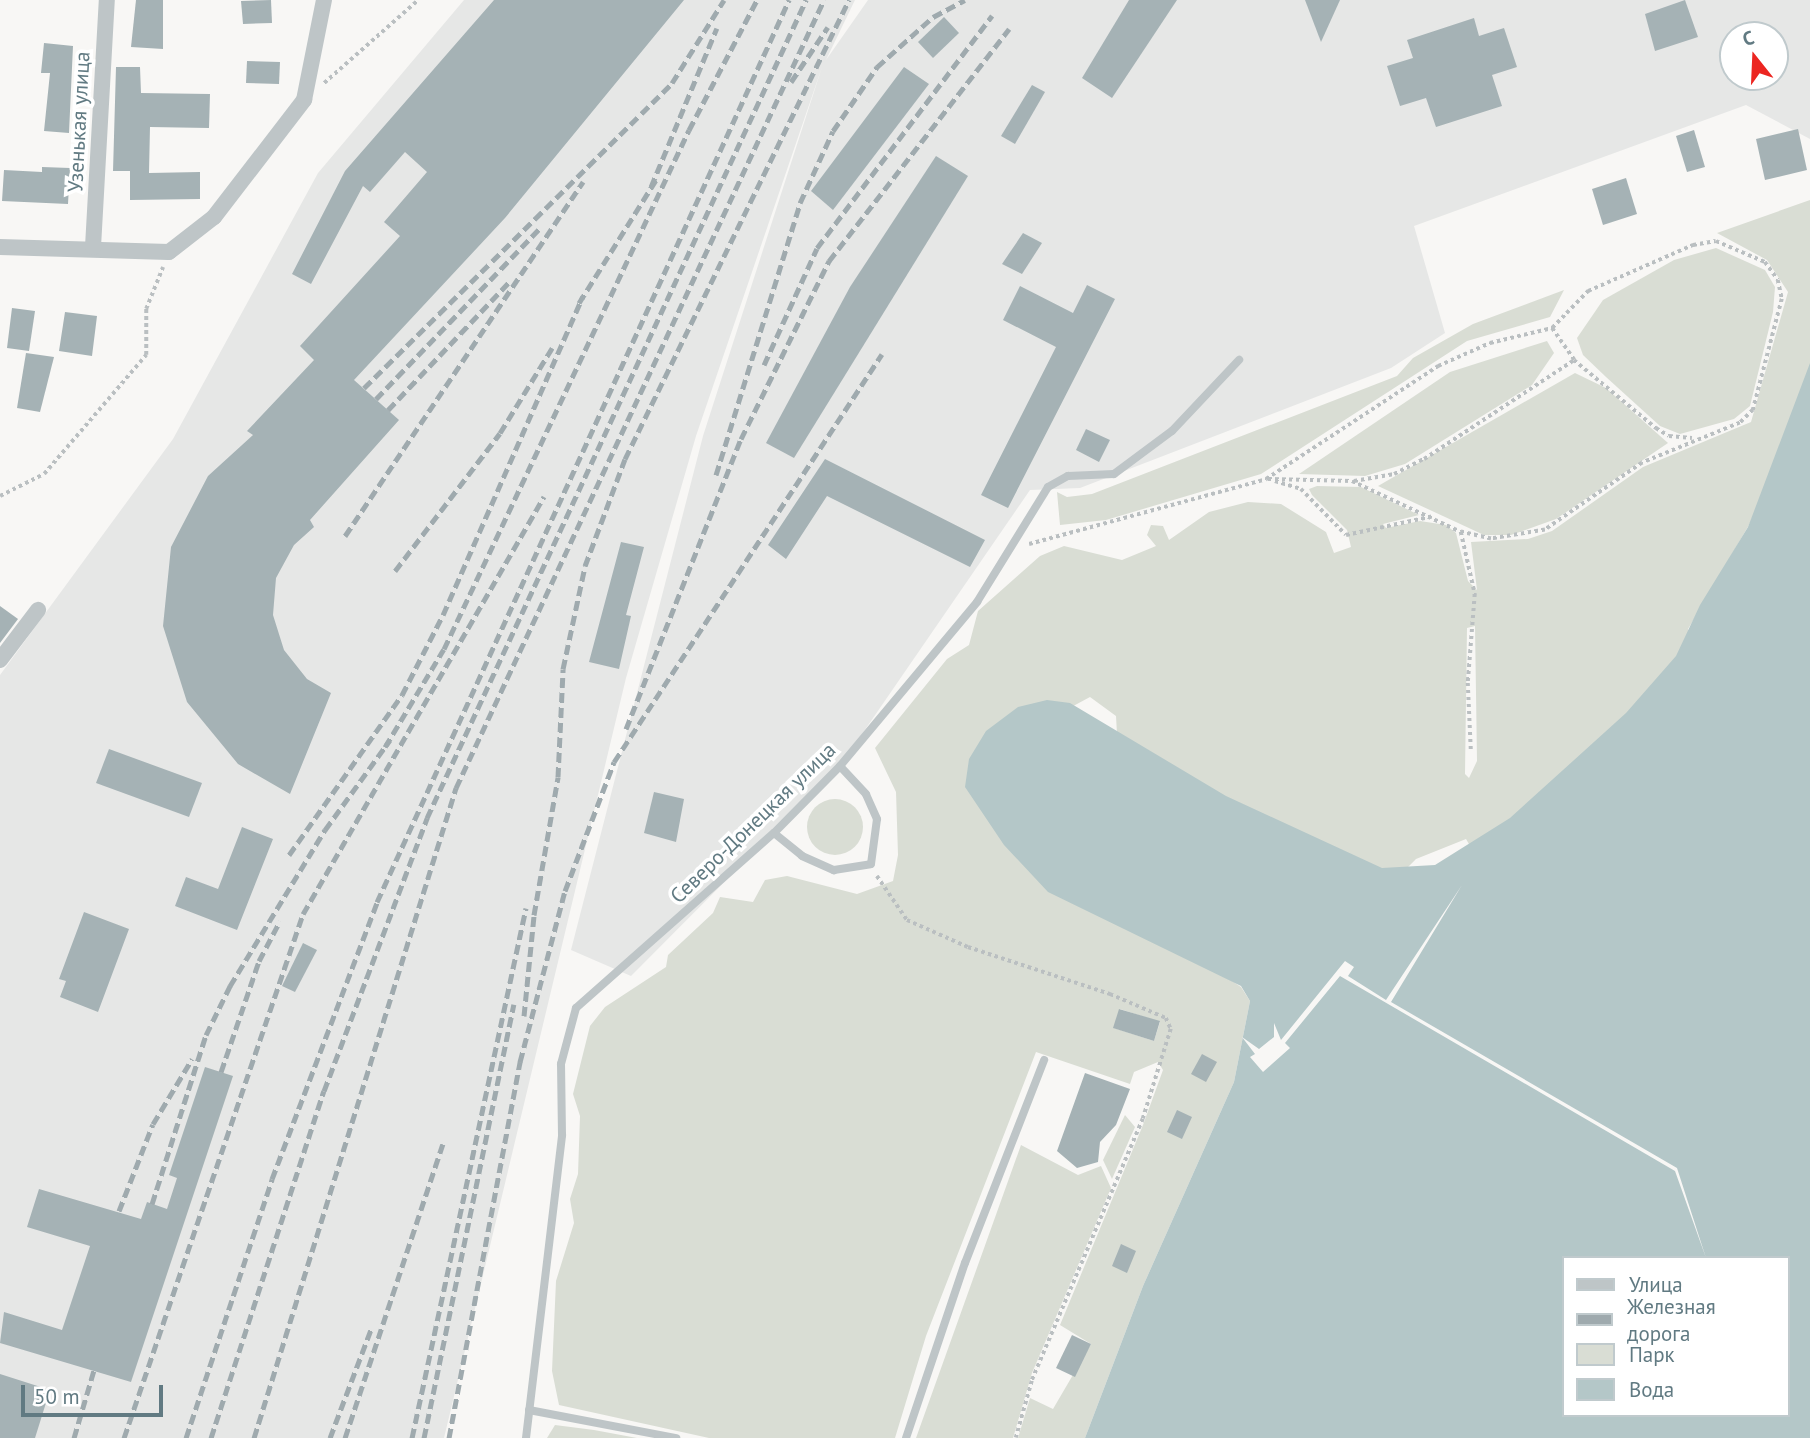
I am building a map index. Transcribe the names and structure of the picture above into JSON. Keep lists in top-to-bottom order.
{
  "streets": {
    "street": ["Узенькая улица"],
    "lane": ["Северо-Донецкая улица"]
  },
  "legend": [
    "Улица",
    "Железная дорога",
    "Парк",
    "Вода"
  ],
  "scale_bar": "50 m",
  "north": "top"
}
